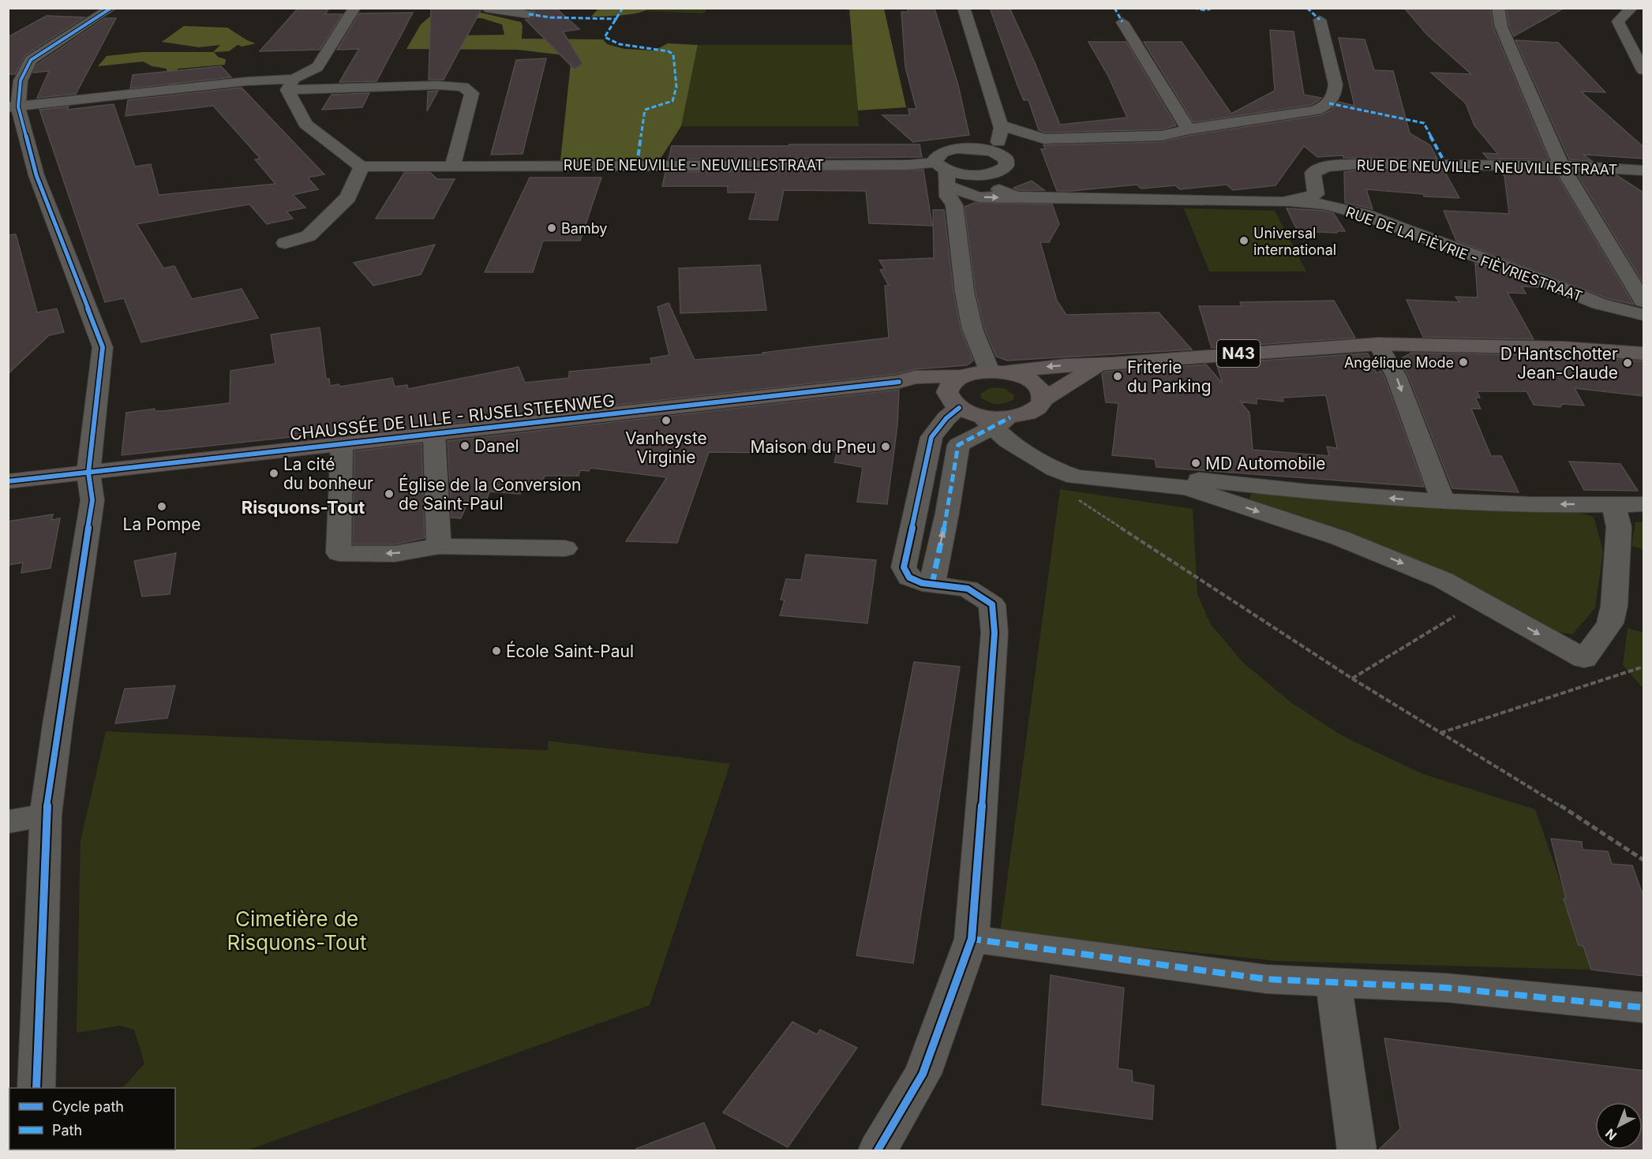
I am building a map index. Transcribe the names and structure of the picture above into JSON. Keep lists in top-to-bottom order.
{
  "streets": {
    "main road": ["N43", "CHAUSSÉE DE LILLE - RIJSELSTEENWEG"],
    "street": ["RUE DE NEUVILLE - NEUVILLESTRAAT", "RUE DE LA FIÈVRIE - FIÈVRIESTRAAT"]
  },
  "crossings": [
    ["RUE DE NEUVILLE - NEUVILLESTRAAT", "RUE DE LA FIÈVRIE - FIÈVRIESTRAAT"],
    ["N43", "CHAUSSÉE DE LILLE - RIJSELSTEENWEG"]
  ],
  "districts": ["Risquons-Tout"],
  "parks": ["Cimetière de Risquons-Tout"],
  "places": [
    "Bamby",
    "Universal international",
    "Angélique Mode",
    "D'Hantschotter Jean-Claude",
    "Friterie du Parking",
    "Vanheyste Virginie",
    "Danel",
    "Maison du Pneu",
    "MD Automobile",
    "La cité du bonheur",
    "Église de la Conversion de Saint-Paul",
    "La Pompe",
    "École Saint-Paul"
  ],
  "legend": ["Cycle path", "Path"],
  "north": "bottom left"
}
